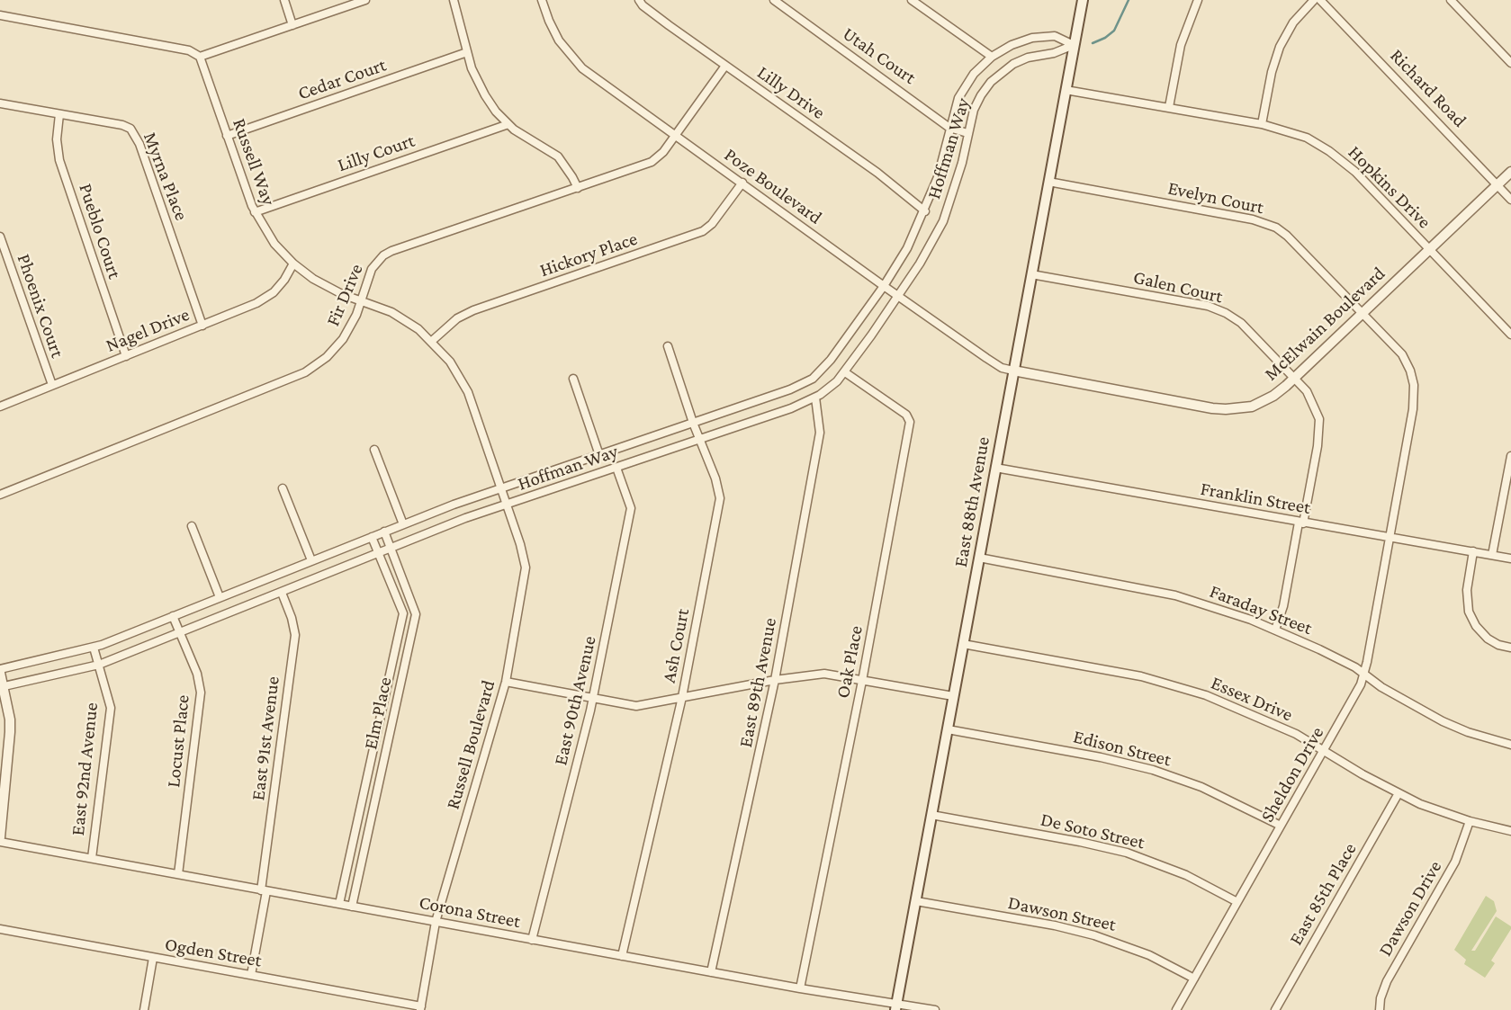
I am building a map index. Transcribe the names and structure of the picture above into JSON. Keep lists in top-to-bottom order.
{
  "streets": {
    "main road": ["East 88th Avenue"],
    "street": [
      "Utah Court",
      "Cedar Court",
      "Richard Road",
      "Lilly Drive",
      "Hoffman Way",
      "Lilly Court",
      "Russell Way",
      "Myrna Place",
      "Poze Boulevard",
      "Hopkins Drive",
      "Evelyn Court",
      "Pueblo Court",
      "Hickory Place",
      "Galen Court",
      "Fir Drive",
      "Phoenix Court",
      "McElwain Boulevard",
      "Nagel Drive",
      "Franklin Street",
      "Faraday Street",
      "Ash Court",
      "Oak Place",
      "East 89th Avenue",
      "Essex Drive",
      "East 90th Avenue",
      "Elm Place",
      "East 91st Avenue",
      "Locust Place",
      "Russell Boulevard",
      "Edison Street",
      "East 92nd Avenue",
      "Sheldon Drive",
      "De Soto Street",
      "East 85th Place",
      "Dawson Drive",
      "Corona Street",
      "Dawson Street",
      "Ogden Street"
    ]
  },
  "crossings": [
    ["Utah Court", "Hoffman Way"],
    ["Cedar Court", "Russell Way"],
    ["Richard Road", "McElwain Boulevard"],
    ["Lilly Drive", "Hoffman Way"],
    ["Lilly Drive", "Fir Drive"],
    ["Hoffman Way", "Russell Way"],
    ["Hoffman Way", "Poze Boulevard"],
    ["Hoffman Way", "East 88th Avenue"],
    ["Hoffman Way", "Ash Court"],
    ["Hoffman Way", "Oak Place"],
    ["Hoffman Way", "East 89th Avenue"],
    ["Hoffman Way", "East 90th Avenue"],
    ["Hoffman Way", "Elm Place"],
    ["Hoffman Way", "East 91st Avenue"],
    ["Hoffman Way", "Locust Place"],
    ["Hoffman Way", "Russell Boulevard"],
    ["Hoffman Way", "East 92nd Avenue"],
    ["Lilly Court", "Russell Way"],
    ["Russell Way", "Hickory Place"],
    ["Russell Way", "Fir Drive"],
    ["Russell Way", "Nagel Drive"],
    ["Russell Way", "Russell Boulevard"],
    ["Myrna Place", "Pueblo Court"],
    ["Myrna Place", "Nagel Drive"],
    ["Poze Boulevard", "Hickory Place"],
    ["Poze Boulevard", "Fir Drive"],
    ["Poze Boulevard", "McElwain Boulevard"],
    ["Poze Boulevard", "East 88th Avenue"],
    ["Hopkins Drive", "McElwain Boulevard"],
    ["Hopkins Drive", "East 88th Avenue"],
    ["Evelyn Court", "McElwain Boulevard"],
    ["Evelyn Court", "Franklin Street"],
    ["Evelyn Court", "East 88th Avenue"],
    ["Evelyn Court", "Sheldon Drive"],
    ["Pueblo Court", "Nagel Drive"],
    ["Galen Court", "McElwain Boulevard"],
    ["Galen Court", "Franklin Street"],
    ["Galen Court", "East 88th Avenue"],
    ["Galen Court", "Faraday Street"],
    ["Phoenix Court", "Nagel Drive"],
    ["McElwain Boulevard", "East 88th Avenue"],
    ["Franklin Street", "East 88th Avenue"],
    ["Franklin Street", "Sheldon Drive"],
    ["East 88th Avenue", "Faraday Street"],
    ["East 88th Avenue", "Essex Drive"],
    ["East 88th Avenue", "Edison Street"],
    ["East 88th Avenue", "De Soto Street"],
    ["East 88th Avenue", "Corona Street"],
    ["East 88th Avenue", "Dawson Street"],
    ["Faraday Street", "Sheldon Drive"],
    ["Ash Court", "Corona Street"],
    ["Oak Place", "Corona Street"],
    ["East 89th Avenue", "Corona Street"],
    ["Essex Drive", "Sheldon Drive"],
    ["Essex Drive", "East 85th Place"],
    ["Essex Drive", "Dawson Drive"],
    ["East 90th Avenue", "Corona Street"],
    ["Elm Place", "Corona Street"],
    ["East 91st Avenue", "Corona Street"],
    ["East 91st Avenue", "Ogden Street"],
    ["Locust Place", "Corona Street"],
    ["Russell Boulevard", "Corona Street"],
    ["Russell Boulevard", "Ogden Street"],
    ["Edison Street", "Sheldon Drive"],
    ["East 92nd Avenue", "Corona Street"],
    ["Sheldon Drive", "De Soto Street"],
    ["Sheldon Drive", "Dawson Street"]
  ]
}
